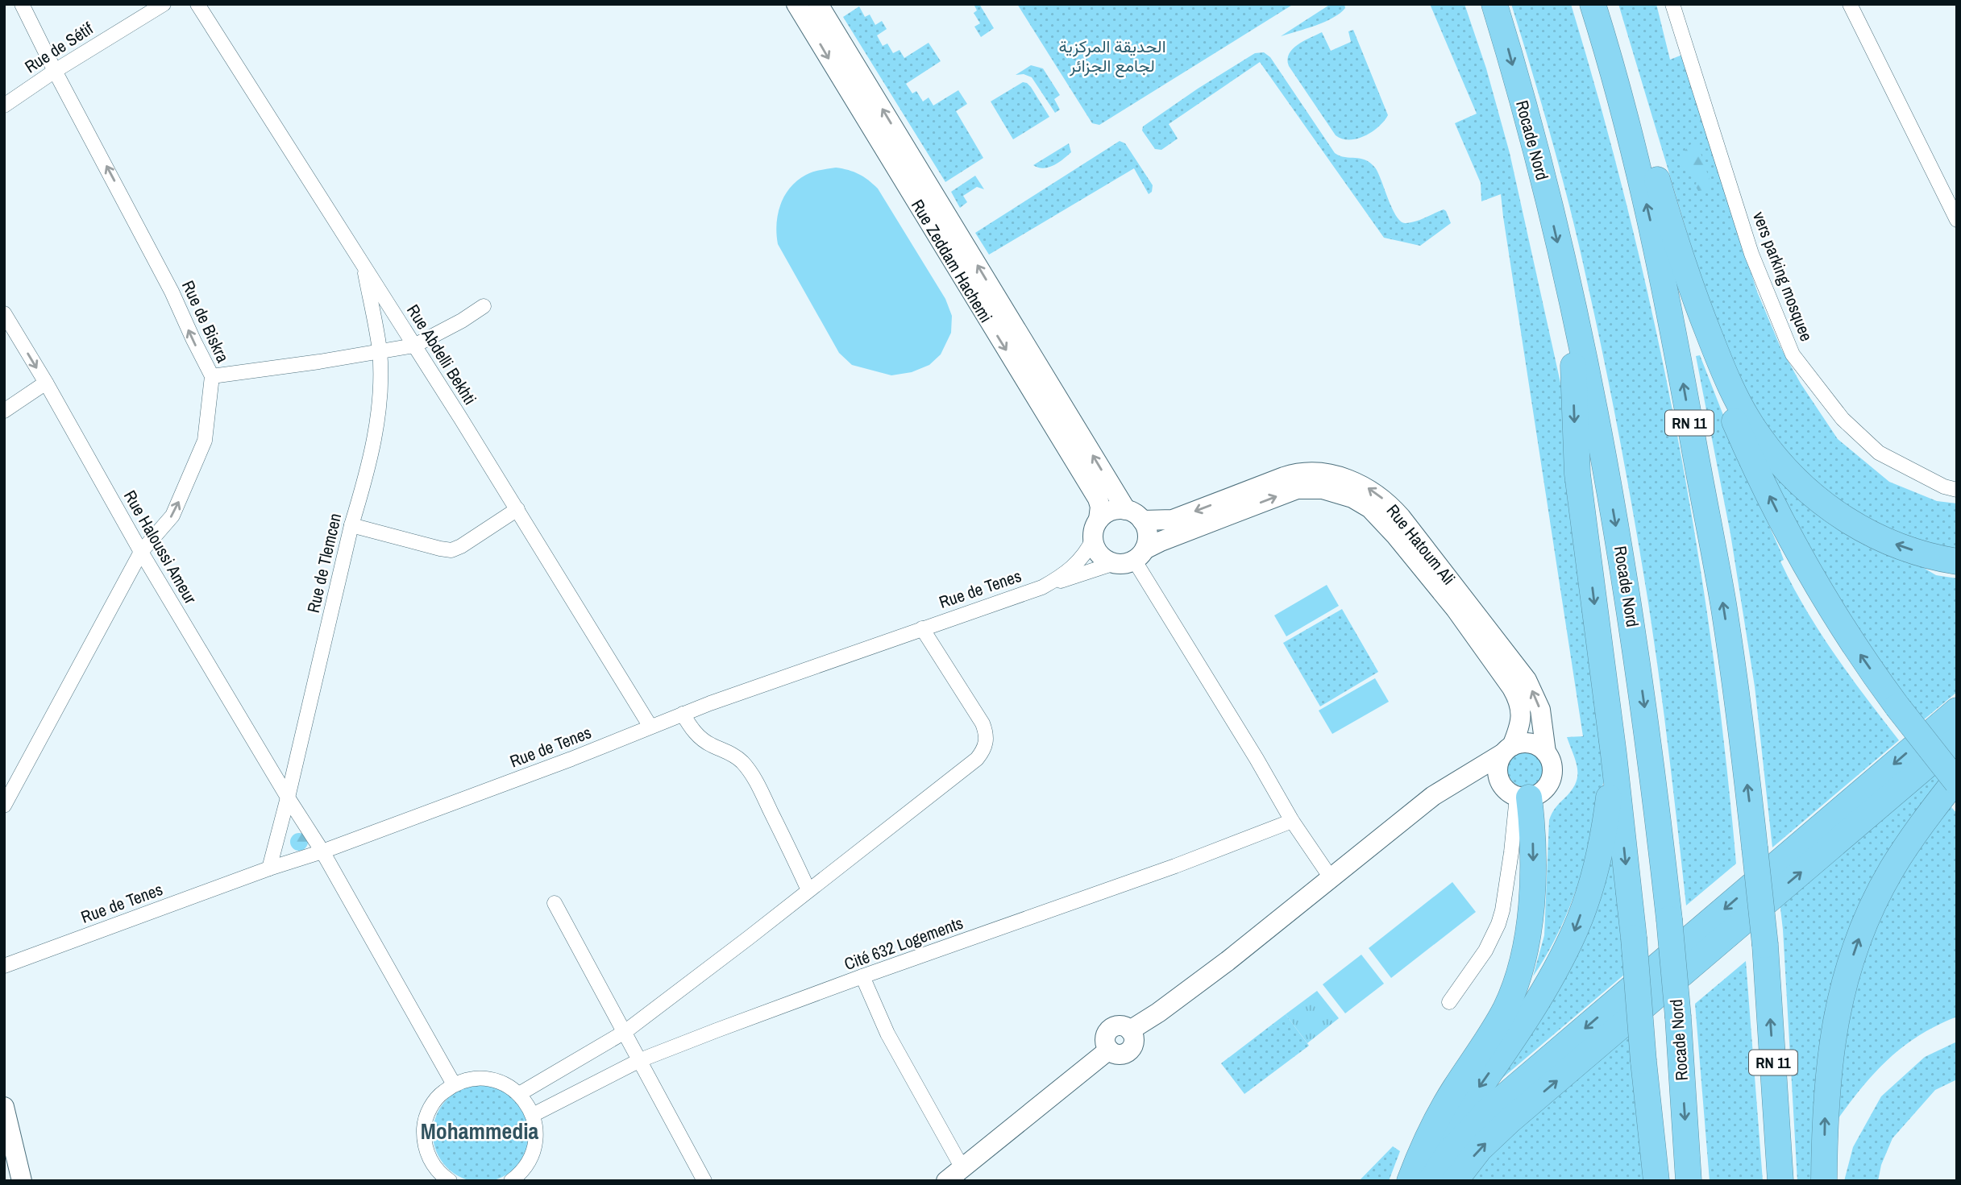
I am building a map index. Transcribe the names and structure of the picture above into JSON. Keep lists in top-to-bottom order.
{
  "streets": {
    "highway": ["Rocade Nord", "RN 11"],
    "street": [
      "Rue de Sétif",
      "Rue Zeddam Hachemi",
      "vers parking mosquee",
      "Rue de Biskra",
      "Rue Abdelli Bekhti",
      "Rue Hatoum Ali",
      "Rue Haloussi Ameur",
      "Rue de Tlemcen",
      "Rue de Tenes",
      "Cité 632 Logements"
    ]
  },
  "crossings": [
    ["Rue de Sétif", "Rue de Biskra"],
    ["Rue Zeddam Hachemi", "Rue Hatoum Ali"],
    ["Rue Zeddam Hachemi", "Rue de Tenes"],
    ["Rue de Biskra", "Rue Haloussi Ameur"],
    ["Rue Abdelli Bekhti", "Rue de Tlemcen"],
    ["Rue Abdelli Bekhti", "Rue de Tenes"],
    ["Rue Hatoum Ali", "Rue de Tenes"],
    ["Rue Haloussi Ameur", "Rue de Tlemcen"],
    ["Rue Haloussi Ameur", "Rue de Tenes"],
    ["Rue de Tlemcen", "Rue de Tenes"]
  ],
  "one_way": ["Rue de Biskra"],
  "districts": ["Mohammedia"],
  "parks": ["الحديقة المركزية لجامع الجزائر"]
}
